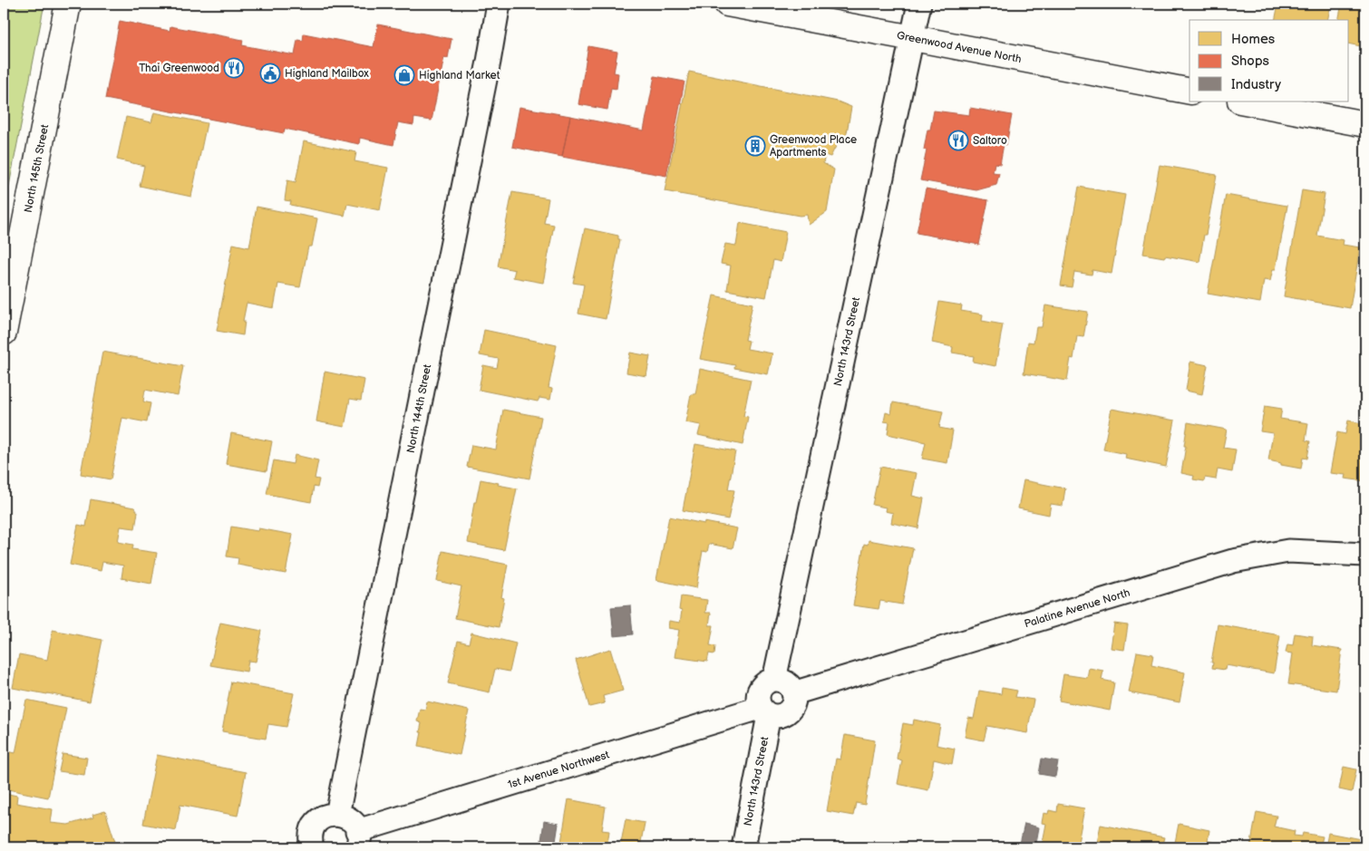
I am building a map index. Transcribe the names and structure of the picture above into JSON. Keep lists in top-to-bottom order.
{
  "streets": {
    "main road": ["Greenwood Avenue North", "North 145th Street"],
    "street": [
      "North 143rd Street",
      "North 144th Street",
      "Palatine Avenue North",
      "1st Avenue Northwest"
    ]
  },
  "crossings": [
    ["Greenwood Avenue North", "North 143rd Street"],
    ["North 143rd Street", "Palatine Avenue North"],
    ["North 143rd Street", "1st Avenue Northwest"],
    ["Palatine Avenue North", "1st Avenue Northwest"]
  ],
  "places": {
    "restaurant": ["Thai Greenwood", "Saltoro"],
    "public building": ["Highland Mailbox"],
    "shop": ["Highland Market"],
    "building": ["Greenwood Place Apartments"]
  },
  "legend": ["Homes", "Shops", "Industry"]
}
